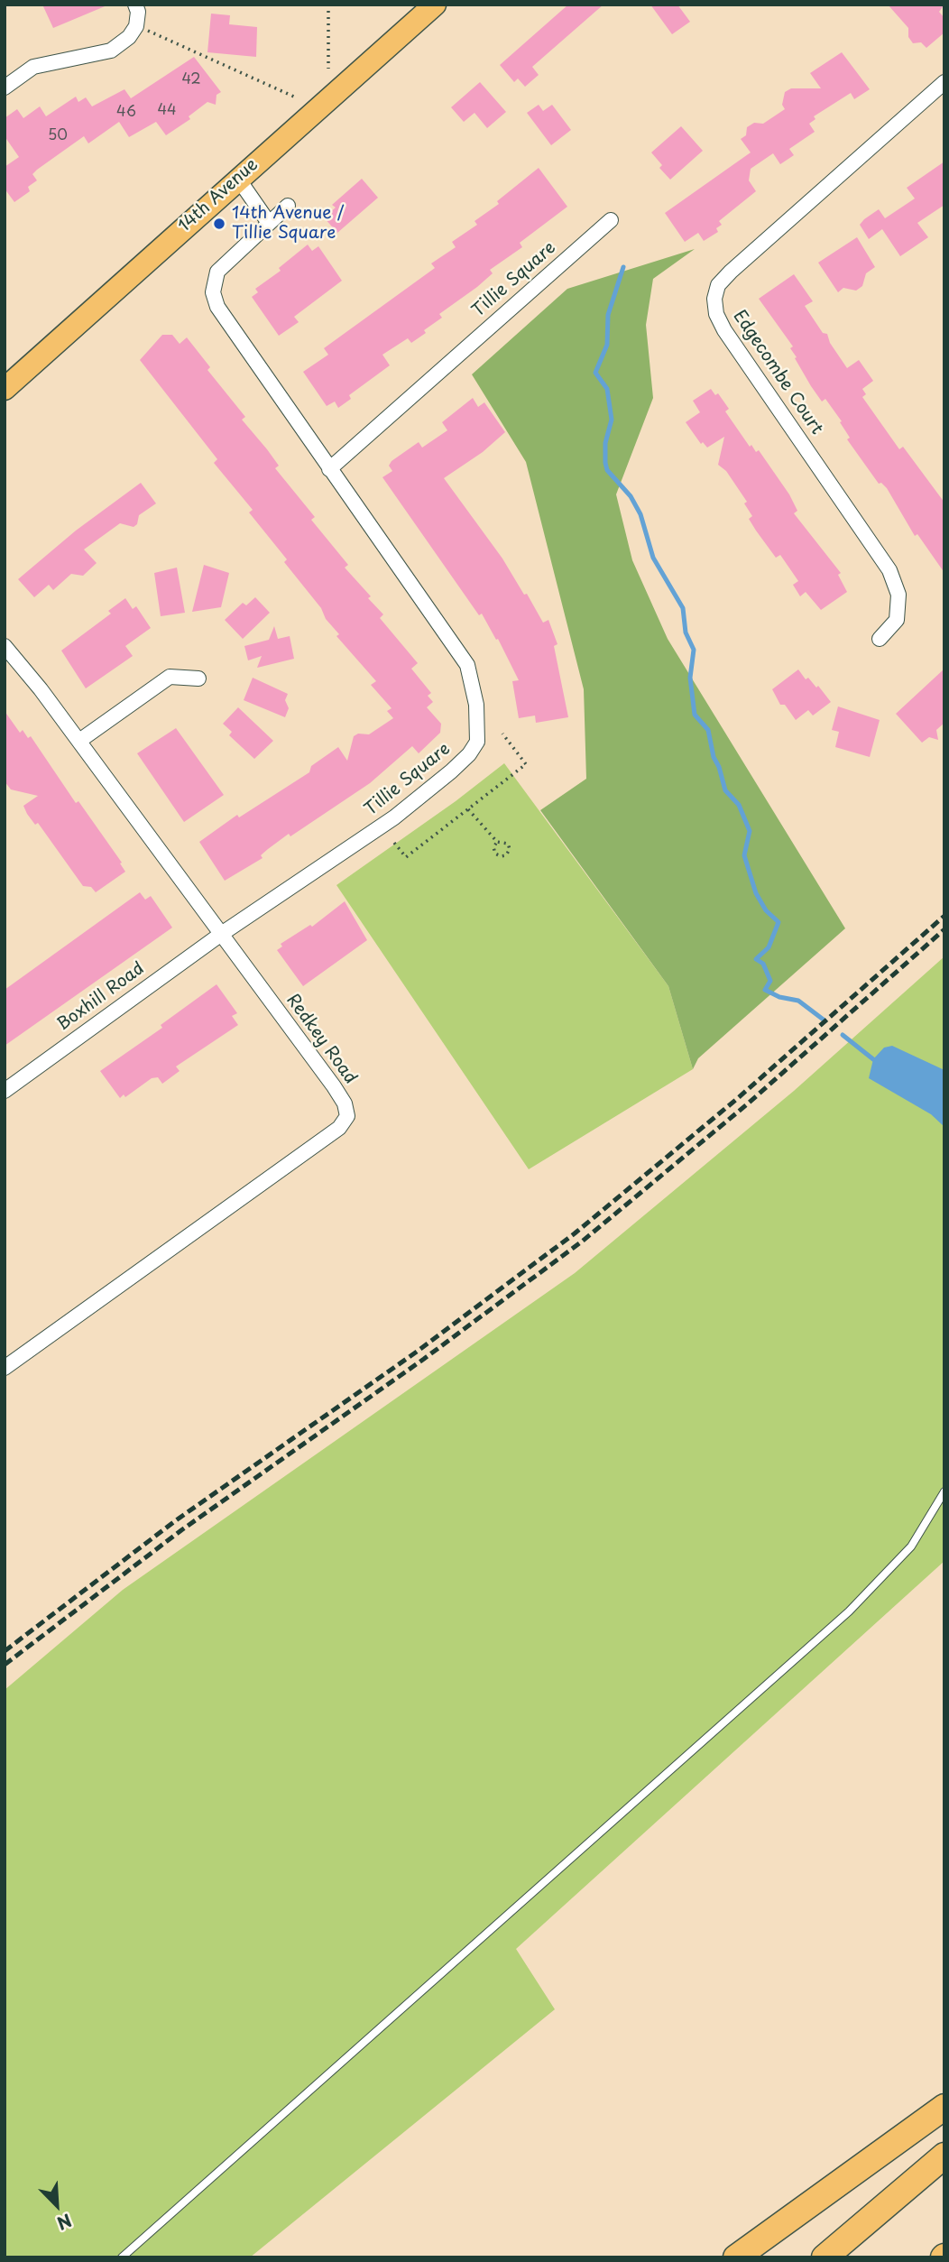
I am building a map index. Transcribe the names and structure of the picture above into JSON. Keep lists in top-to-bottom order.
{
  "streets": {
    "main road": ["14th Avenue"],
    "street": [
      "Tillie Square",
      "Edgecombe Court",
      "Boxhill Road",
      "Redkey Road"
    ]
  },
  "crossings": [
    ["Tillie Square", "Boxhill Road"],
    ["Tillie Square", "Redkey Road"],
    ["Boxhill Road", "Redkey Road"]
  ],
  "places": ["14th Avenue / Tillie Square"],
  "house_numbers": [
    "42",
    "44",
    "46",
    "50"
  ],
  "north": "bottom right"
}
